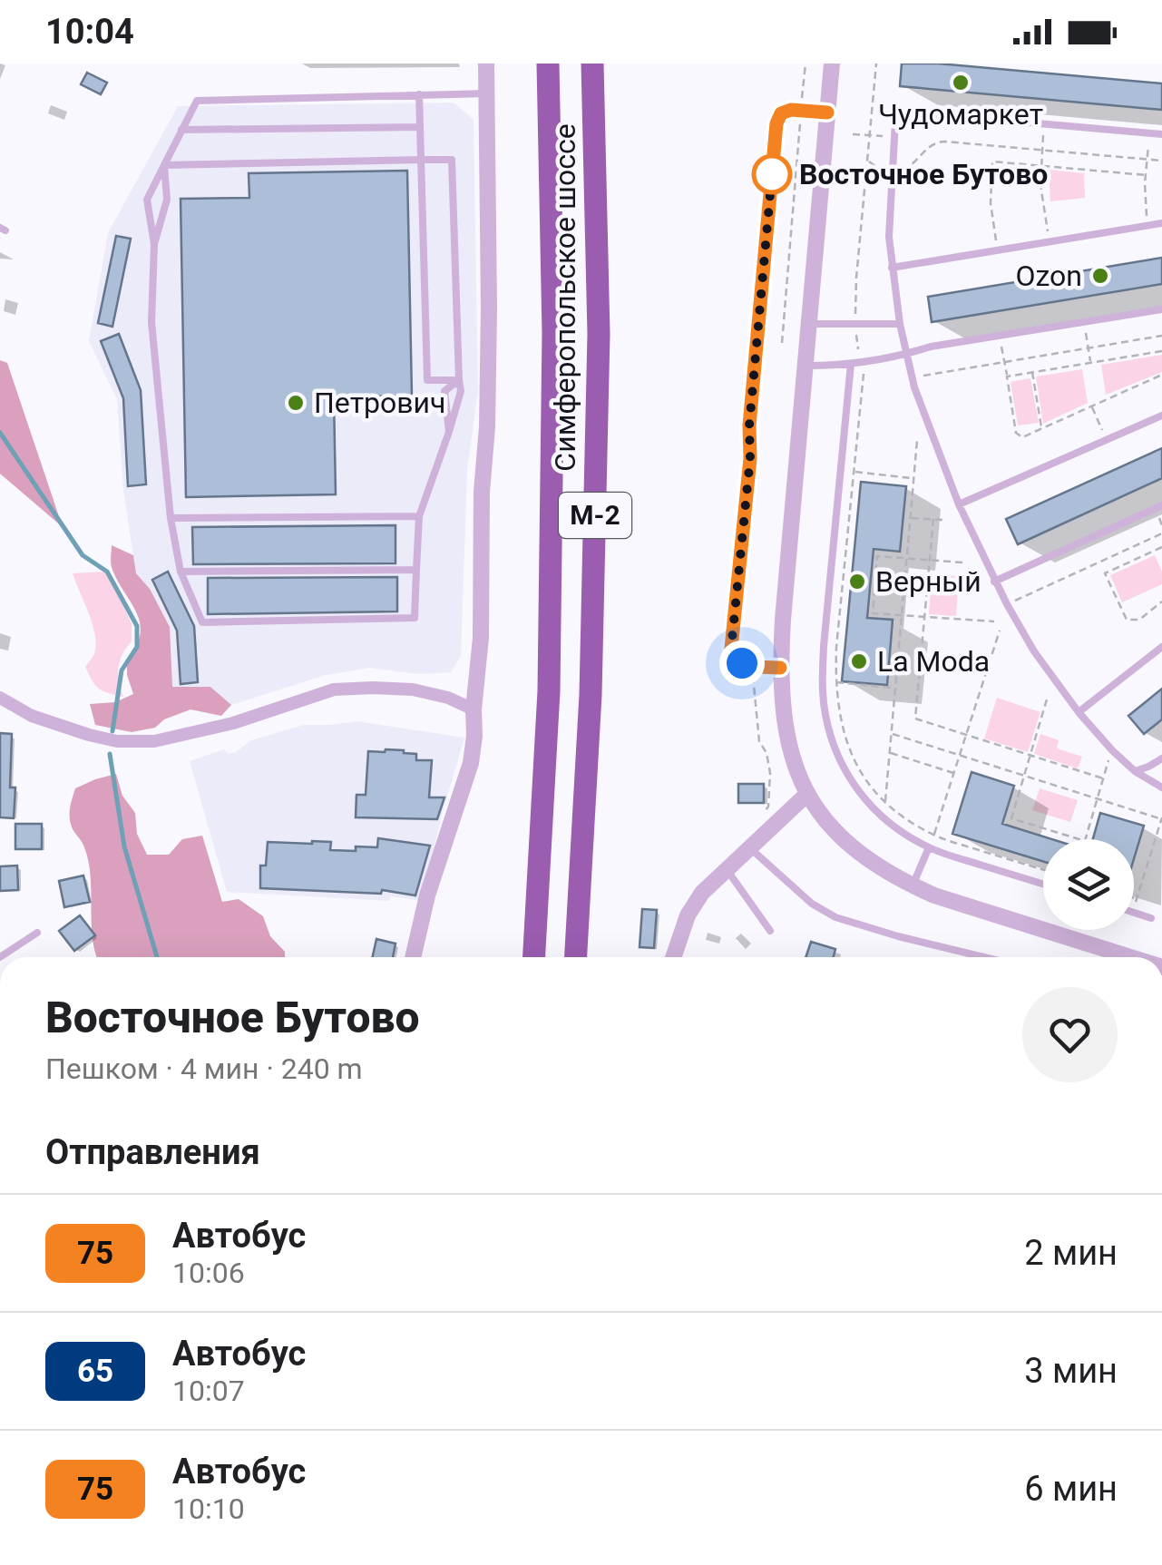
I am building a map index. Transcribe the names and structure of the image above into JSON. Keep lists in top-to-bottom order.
{
  "streets": {
    "highway": ["Симферопольское шоссе", "М-2"]
  },
  "places": [
    "Чудомаркет",
    "Восточное Бутово",
    "Ozon",
    "Петрович",
    "Верный",
    "La Moda"
  ],
  "lines": ["bus line 75"],
  "page": {
    "status": "10:04",
    "heading": [
      ["Восточное Бутово", "Пешком · 4 мин · 240 m"],
      "Отправления"
    ],
    "list": [
      {
        "mark": "75",
        "name": "Автобус",
        "note": "10:06",
        "value": "2 мин"
      },
      {
        "mark": "65",
        "name": "Автобус",
        "note": "10:07",
        "value": "3 мин"
      },
      {
        "mark": "75",
        "name": "Автобус",
        "note": "10:10",
        "value": "6 мин"
      }
    ]
  }
}
